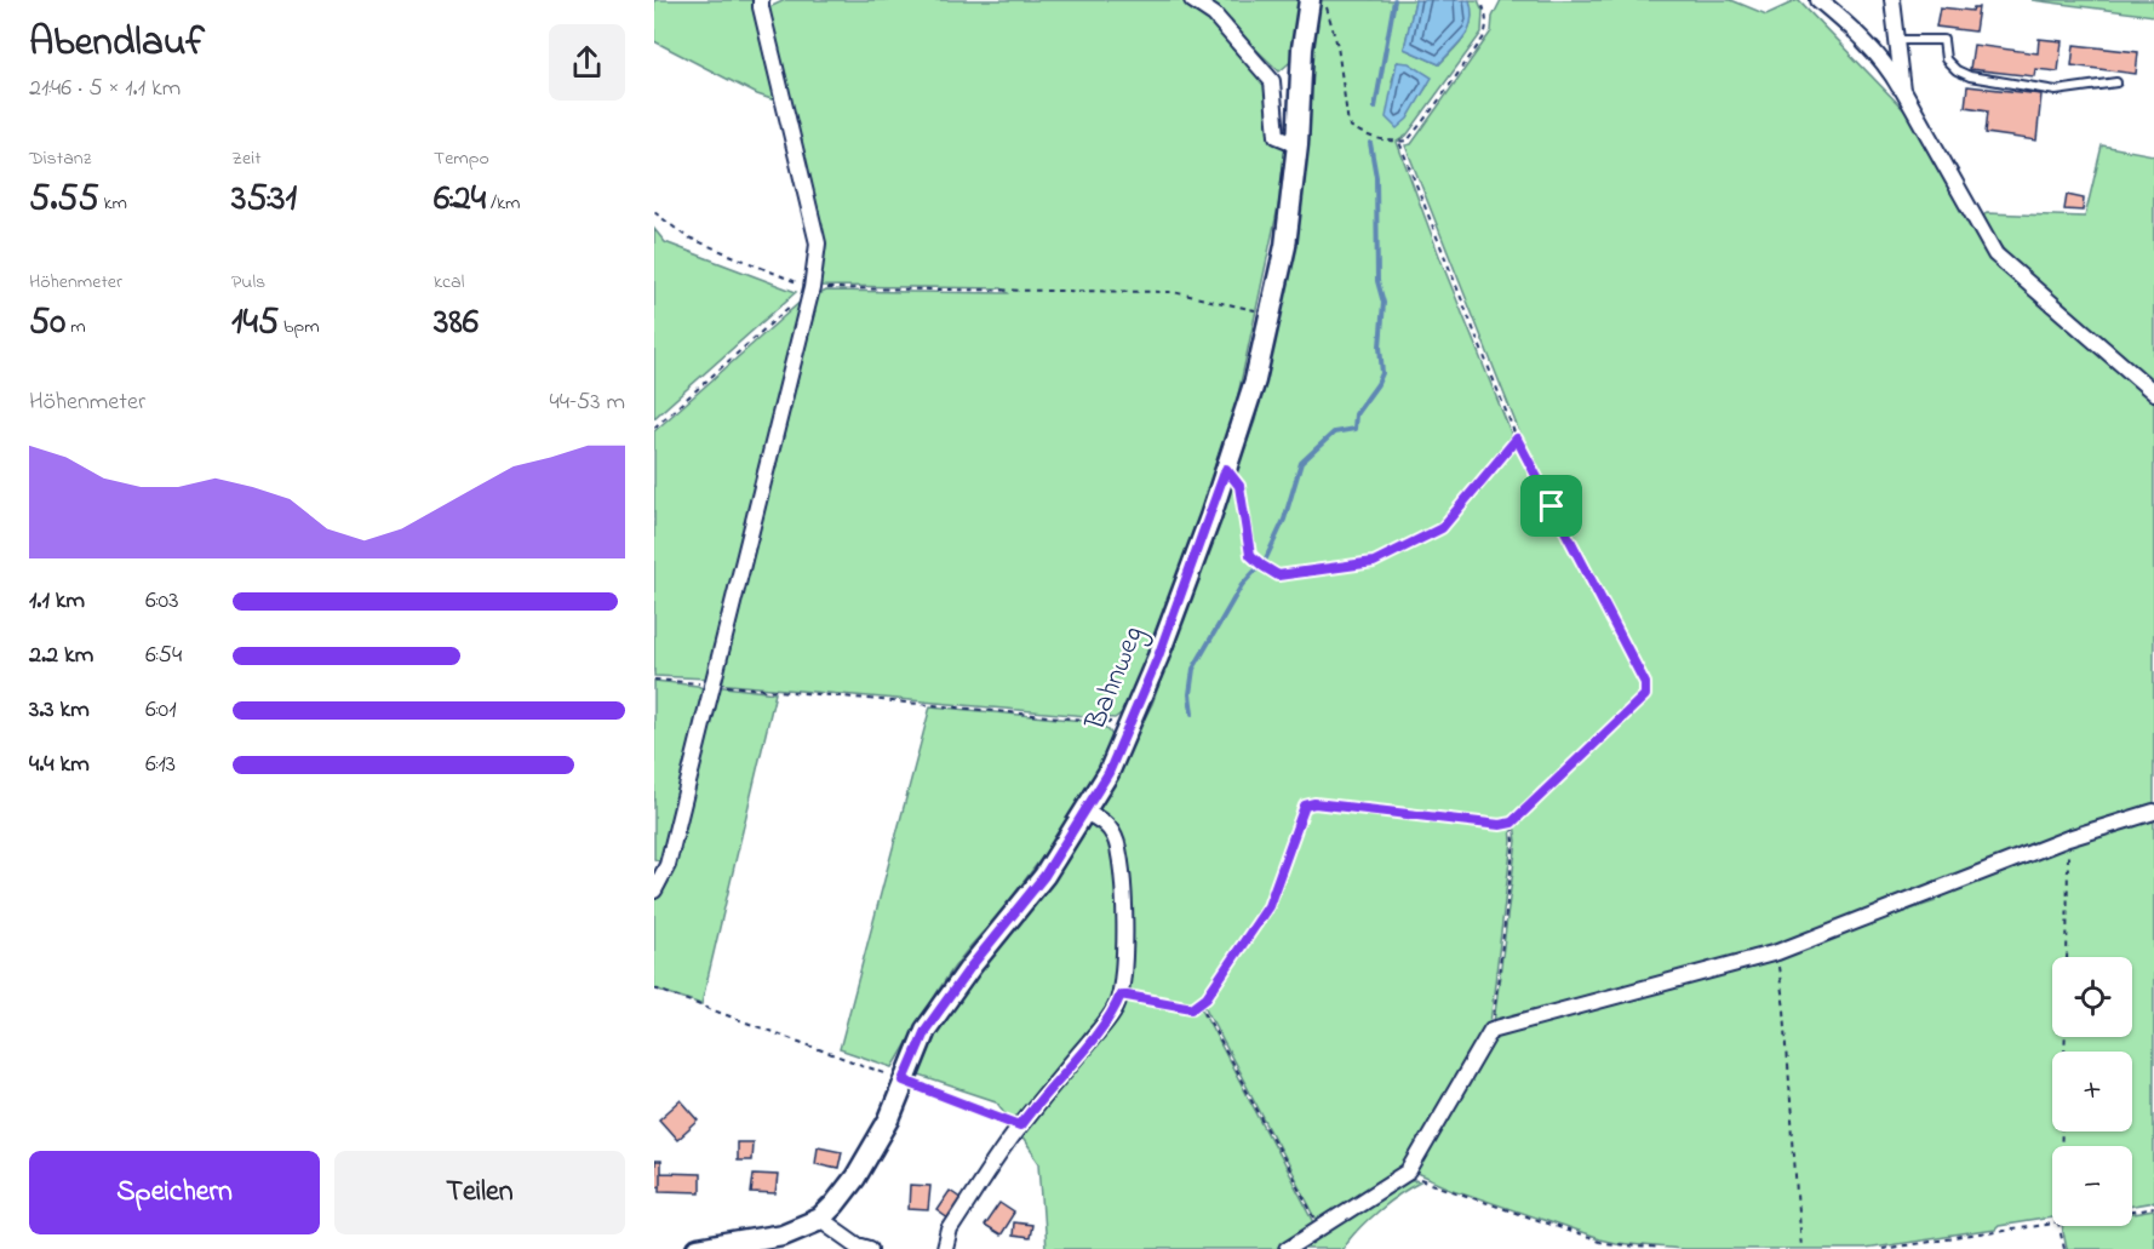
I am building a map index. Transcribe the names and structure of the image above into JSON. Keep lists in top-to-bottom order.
{
  "streets": {
    "main road": ["Bahnweg"]
  },
  "page": {
    "heading": ["Abendlauf", "21:46 · 5 × 1.1 km"],
    "stats": [
      ["Distanz", "5.55 km"],
      ["Zeit", "35:31"],
      ["Tempo", "6:24 /km"],
      ["Höhenmeter", "50 m"],
      ["Puls", "145 bpm"],
      ["kcal", "386"]
    ],
    "chart": ["Höhenmeter", "44–53 m"],
    "list": [
      {
        "name": "1.1 km",
        "note": "6:03"
      },
      {
        "name": "2.2 km",
        "note": "6:54"
      },
      {
        "name": "3.3 km",
        "note": "6:01"
      },
      {
        "name": "4.4 km",
        "note": "6:13"
      }
    ],
    "map_buttons": ["+", "−"],
    "buttons": ["Speichern", "Teilen"]
  }
}
